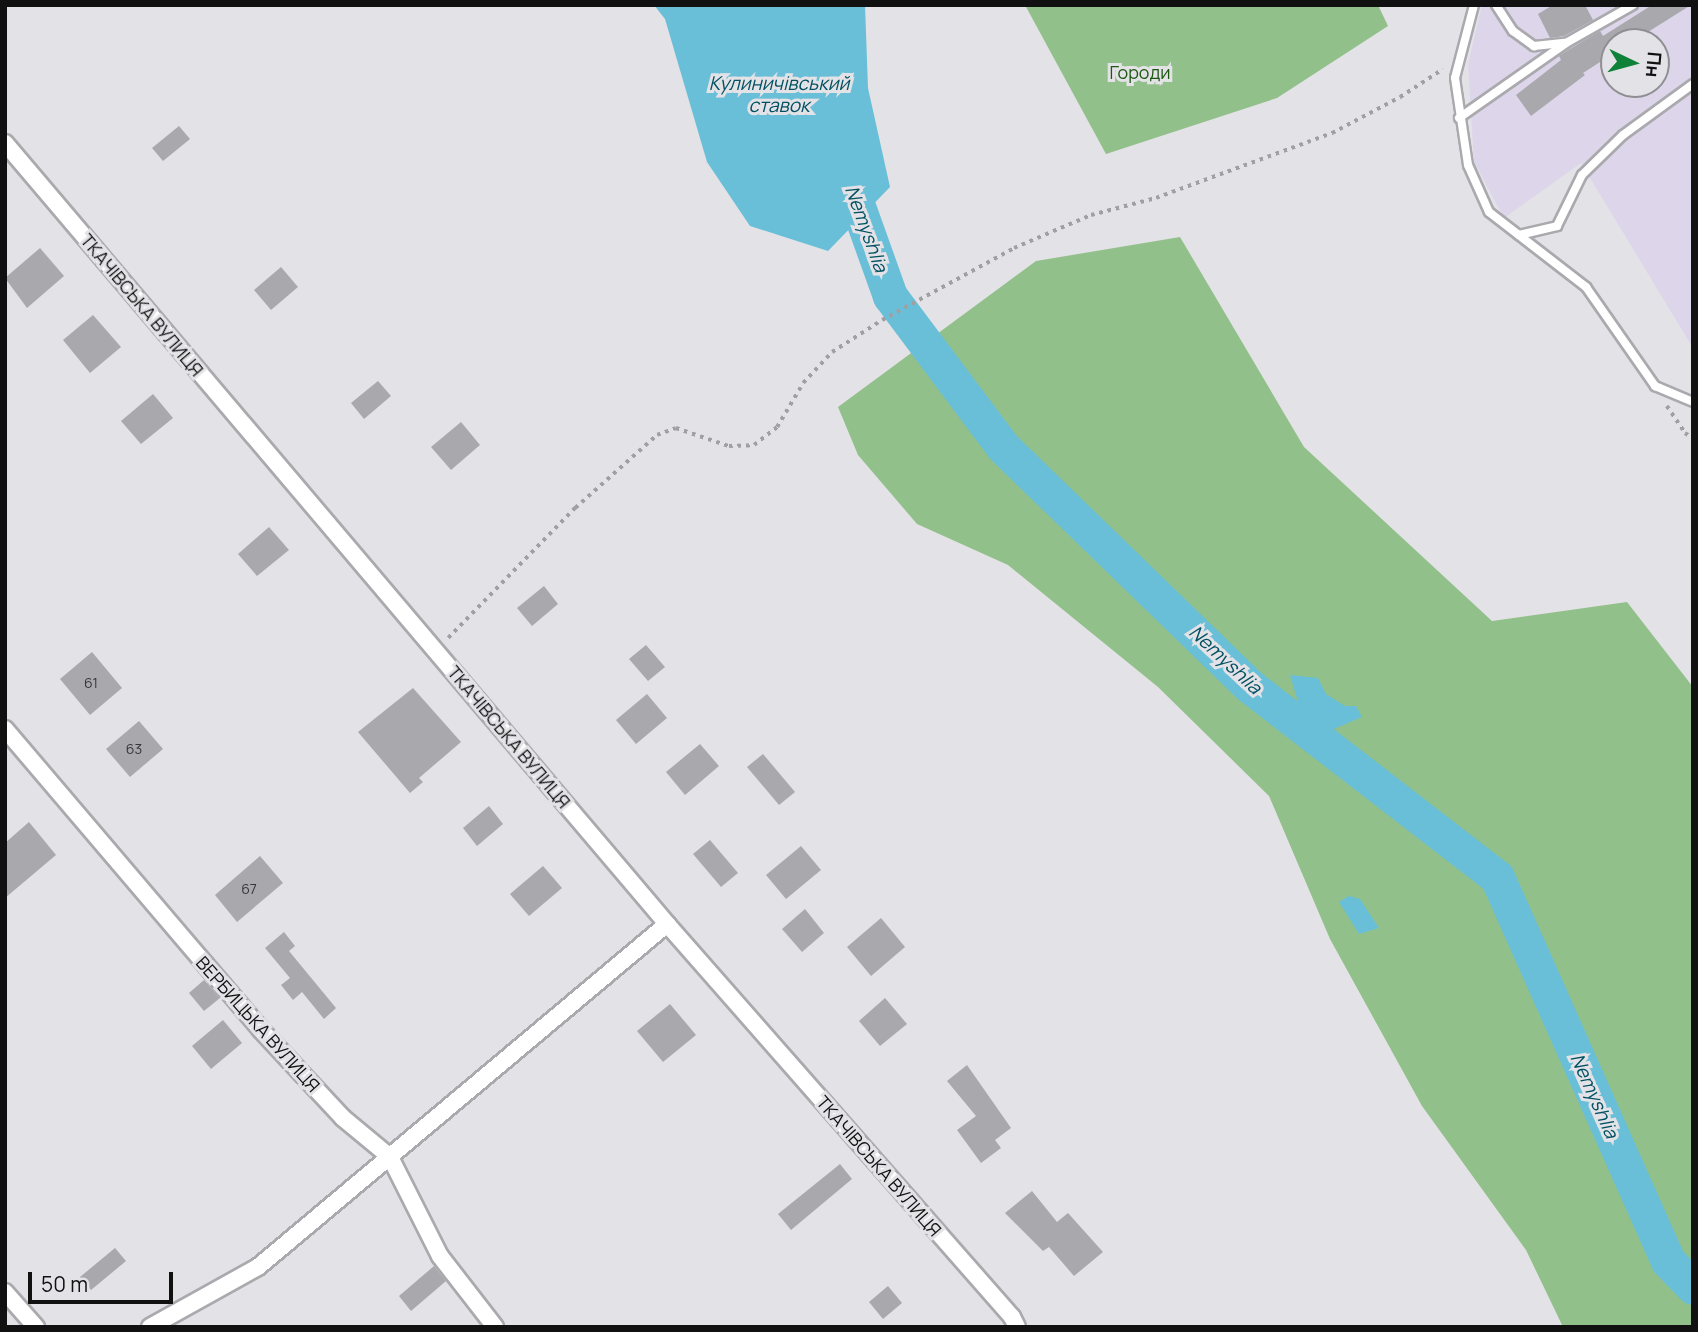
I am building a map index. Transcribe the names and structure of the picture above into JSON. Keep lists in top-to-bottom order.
{
  "streets": {
    "street": ["ТКАЧІВСЬКА ВУЛИЦЯ", "ВЕРБИЦЬКА ВУЛИЦЯ"]
  },
  "water": ["Кулиничівський ставок", "Nemyshlia"],
  "parks": ["Городи"],
  "house_numbers": ["61", "63", "67"],
  "scale_bar": "50 m",
  "north": "right"
}
